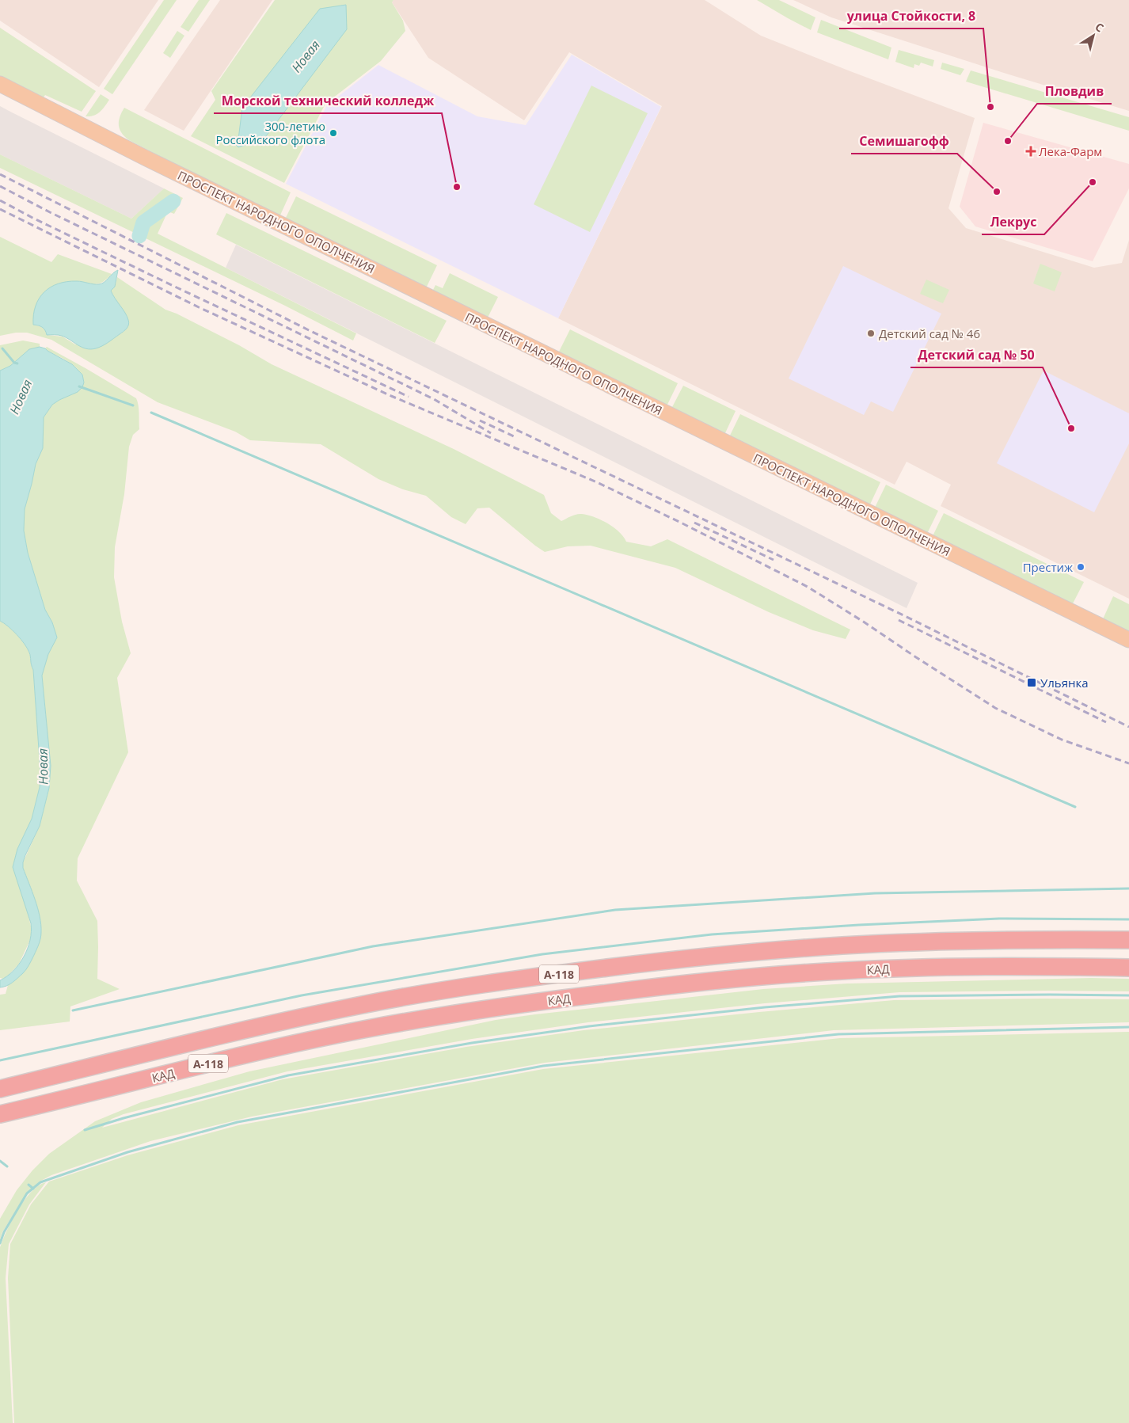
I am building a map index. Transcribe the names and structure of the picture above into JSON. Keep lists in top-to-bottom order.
{
  "streets": {
    "highway": ["КАД", "А-118"],
    "main road": ["ПРОСПЕКТ НАРОДНОГО ОПОЛЧЕНИЯ"]
  },
  "water": ["Новая"],
  "places": {
    "other": [
      "улица Стойкости, 8",
      "300-летию Российского флота",
      "Пловдив",
      "Лекрус",
      "Морской технический колледж",
      "Семишагофф",
      "Детский сад № 46",
      "Детский сад № 50",
      "Престиж"
    ],
    "health": ["Лека-Фарм"],
    "transit": ["Ульянка"]
  },
  "north": "top right"
}
